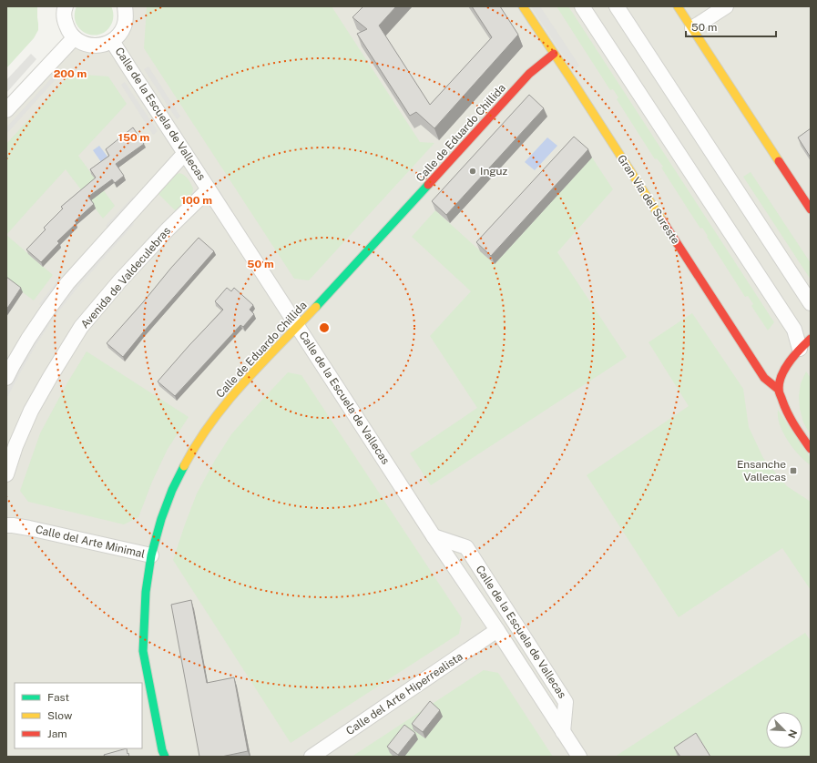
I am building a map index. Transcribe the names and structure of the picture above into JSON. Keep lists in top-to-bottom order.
{
  "streets": {
    "street": [
      "Calle de la Escuela de Vallecas",
      "Calle de Eduardo Chillida",
      "Gran Vía del Sureste",
      "Avenida de Valdeculebras",
      "Calle del Arte Minimal",
      "Calle del Arte Hiperrealista"
    ]
  },
  "crossings": [
    ["Calle de la Escuela de Vallecas", "Calle de Eduardo Chillida"],
    ["Calle de la Escuela de Vallecas", "Avenida de Valdeculebras"],
    ["Calle de la Escuela de Vallecas", "Calle del Arte Hiperrealista"],
    ["Calle de Eduardo Chillida", "Gran Vía del Sureste"],
    ["Calle de Eduardo Chillida", "Calle del Arte Minimal"]
  ],
  "places": {
    "other": ["Inguz"],
    "transit": ["Ensanche Vallecas"]
  },
  "legend": ["Fast", "Slow", "Jam"],
  "scale_bar": "50 m",
  "north": "bottom right",
  "rings": [
    "200 m",
    "150 m",
    "100 m",
    "50 m"
  ]
}
